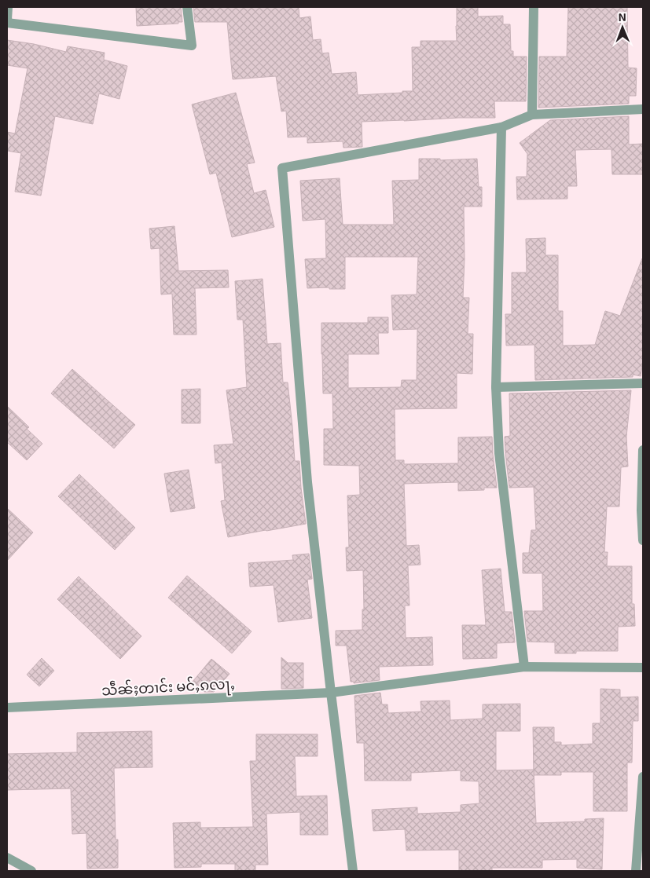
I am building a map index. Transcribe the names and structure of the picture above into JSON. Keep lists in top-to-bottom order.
{
  "streets": {
    "street": ["သဵၼ်ႈတၢင်း မင်ႇၵလႃႇ"]
  },
  "north": "top"
}
